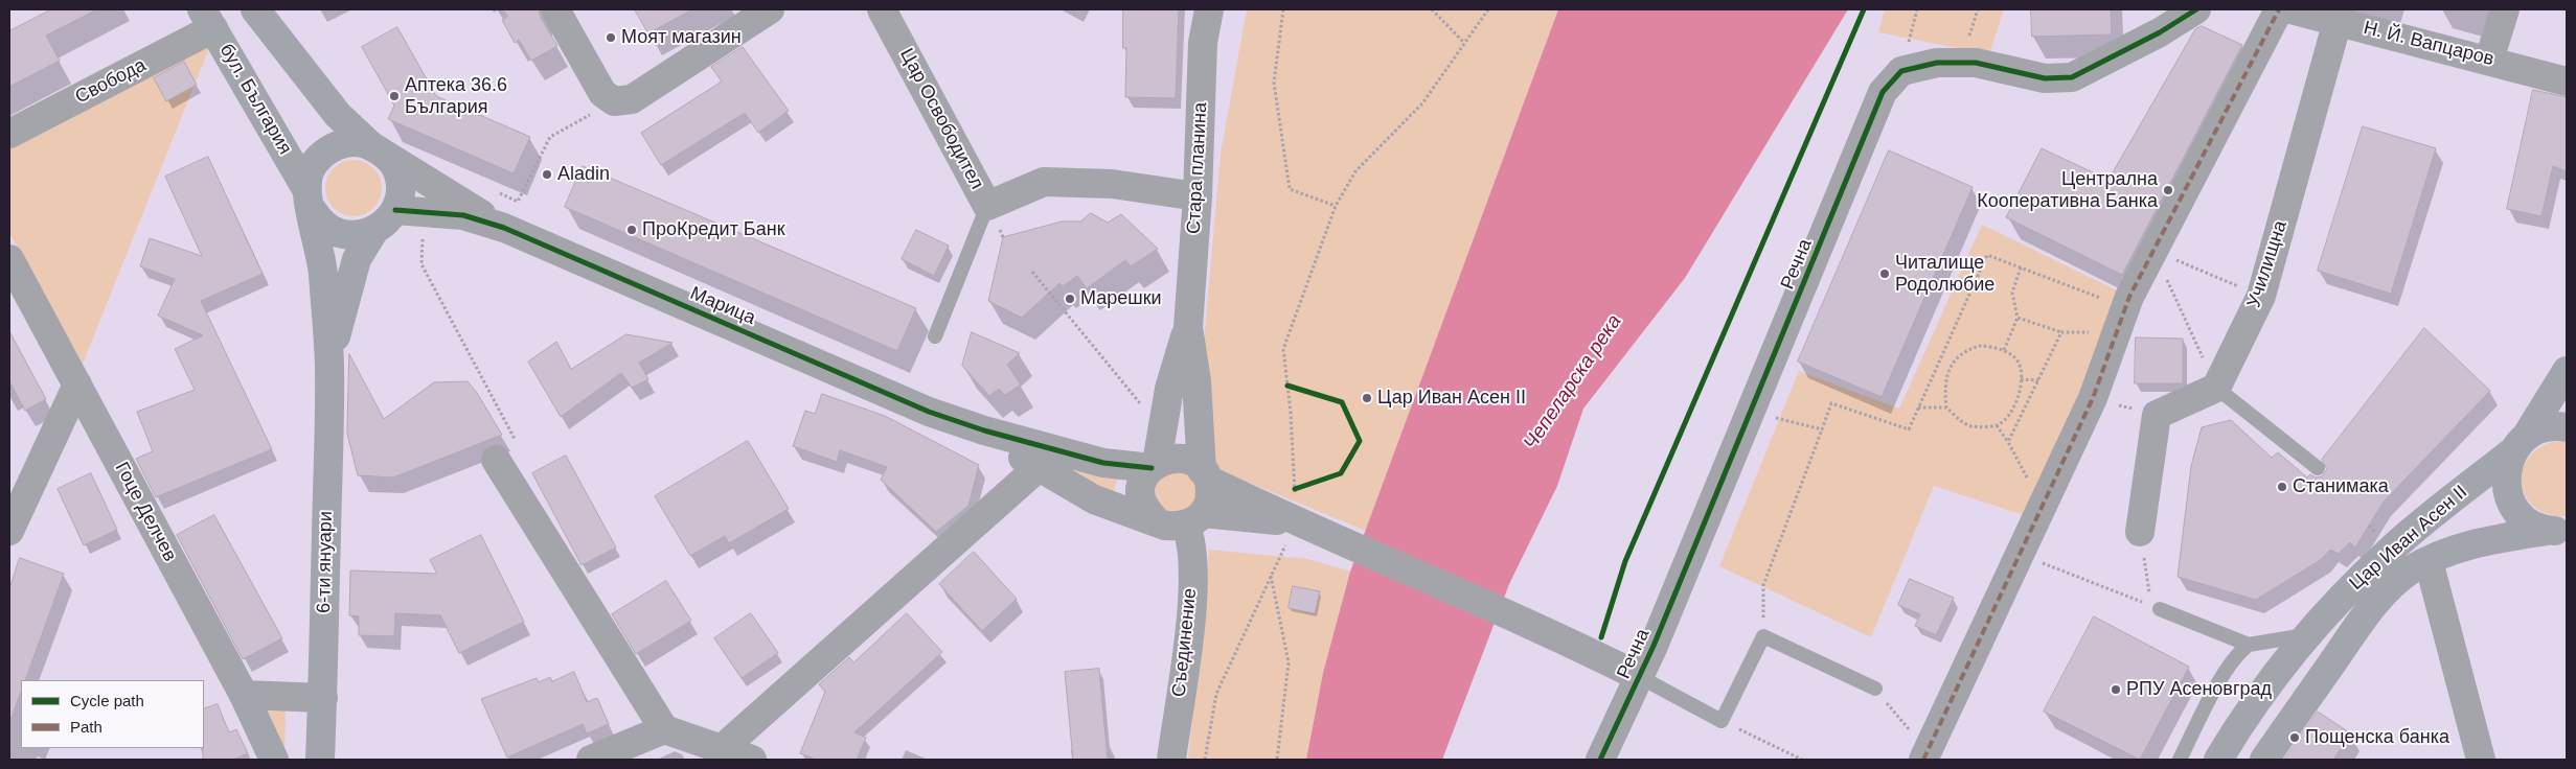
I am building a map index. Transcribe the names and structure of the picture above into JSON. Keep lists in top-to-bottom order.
{
  "streets": {
    "main road": ["бул. България", "Цар Иван Асен II", "6-ти януари"],
    "street": [
      "Н. Й. Вапцаров",
      "Свобода",
      "Цар Освободител",
      "Стара планина",
      "Речна",
      "Училищна",
      "Марица",
      "Гоце Делчев",
      "Съединение"
    ]
  },
  "crossings": [
    ["Н. Й. Вапцаров", "Училищна"],
    ["Свобода", "бул. България"],
    ["Цар Освободител", "Стара планина"]
  ],
  "water": ["Чепеларска река"],
  "places": [
    "Моят магазин",
    "Аптека 36.6 България",
    "Aladin",
    "Централна Кооперативна Банка",
    "ПроКредит Банк",
    "Читалище Родолюбие",
    "Марешки",
    "Цар Иван Асен II",
    "Станимака",
    "РПУ Асеновград",
    "Пощенска банка"
  ],
  "legend": ["Cycle path", "Path"]
}
